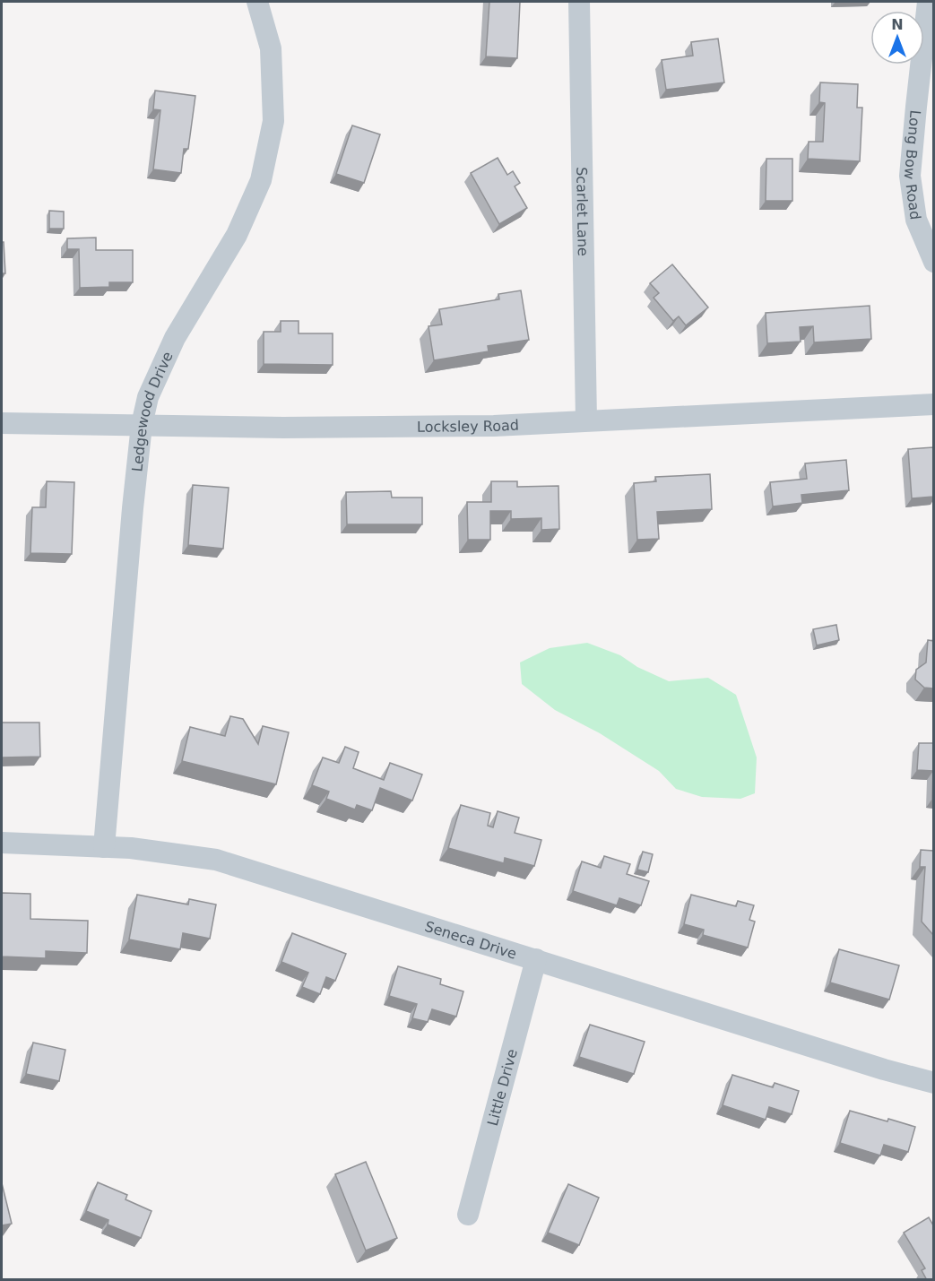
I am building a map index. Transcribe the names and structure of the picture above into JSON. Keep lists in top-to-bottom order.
{
  "streets": {
    "street": [
      "Long Bow Road",
      "Scarlet Lane",
      "Ledgewood Drive",
      "Locksley Road",
      "Seneca Drive",
      "Little Drive"
    ]
  },
  "crossings": [
    ["Scarlet Lane", "Locksley Road"],
    ["Ledgewood Drive", "Locksley Road"],
    ["Ledgewood Drive", "Seneca Drive"],
    ["Seneca Drive", "Little Drive"]
  ],
  "north": "top"
}
